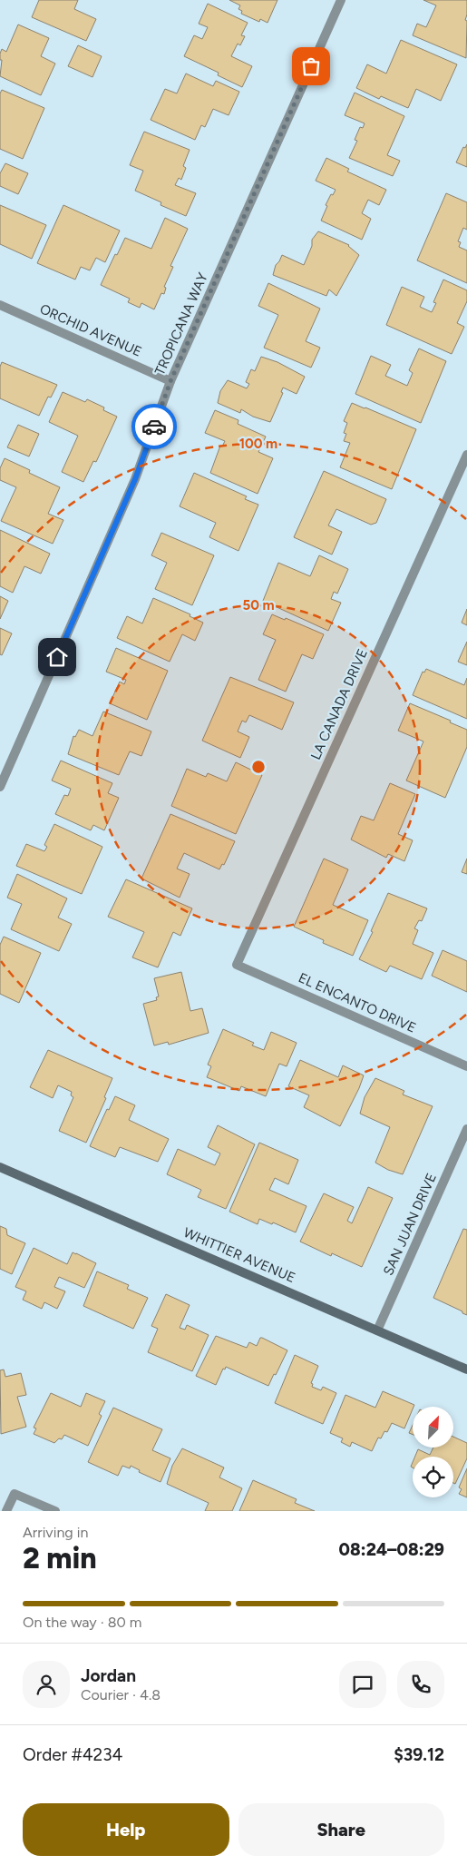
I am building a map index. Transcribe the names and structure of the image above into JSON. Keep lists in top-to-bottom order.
{
  "streets": {
    "street": [
      "TROPICANA WAY",
      "ORCHID AVENUE",
      "LA CANADA DRIVE",
      "EL ENCANTO DRIVE",
      "SAN JUAN DRIVE",
      "WHITTIER AVENUE"
    ]
  },
  "crossings": [
    ["TROPICANA WAY", "ORCHID AVENUE"],
    ["LA CANADA DRIVE", "EL ENCANTO DRIVE"],
    ["SAN JUAN DRIVE", "WHITTIER AVENUE"]
  ],
  "north": "top right",
  "page": {
    "heading": ["2 min", "Arriving in", "08:24–08:29"],
    "panel": [
      "Jordan",
      "Courier · 4.8",
      "Order #4234",
      "$39.12"
    ],
    "bar": "On the way · 80 m",
    "buttons": ["Help", "Share"]
  },
  "rings": ["100 m", "50 m"]
}
